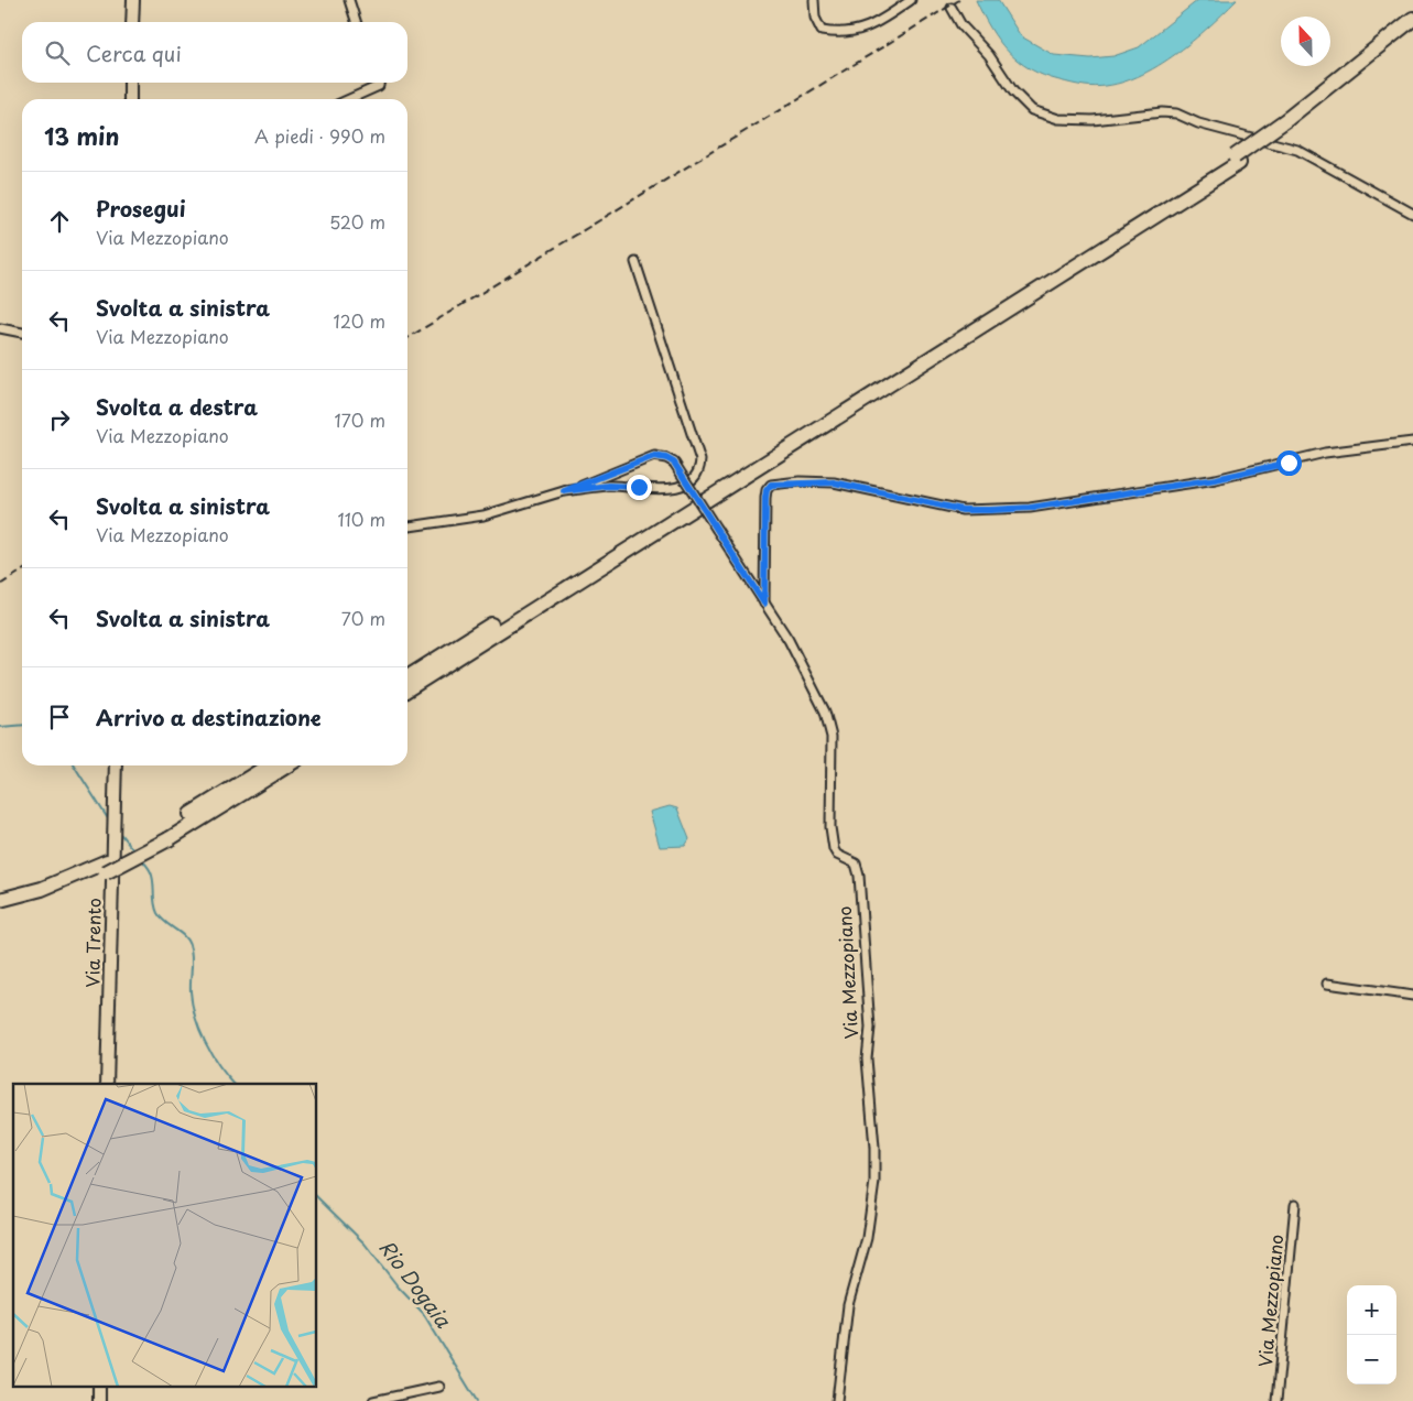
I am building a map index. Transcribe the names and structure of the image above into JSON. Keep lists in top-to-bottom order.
{
  "streets": {
    "street": ["Via Trento", "Via Mezzopiano"]
  },
  "water": ["Rio Dogaia"],
  "north": "top",
  "page": {
    "search": "Cerca qui",
    "heading": ["13 min", "A piedi · 990 m"],
    "list": [
      ["Prosegui", "Via Mezzopiano", "520 m"],
      ["Svolta a sinistra", "Via Mezzopiano", "120 m"],
      ["Svolta a destra", "Via Mezzopiano", "170 m"],
      ["Svolta a sinistra", "Via Mezzopiano", "110 m"],
      ["Svolta a sinistra", "70 m"],
      "Arrivo a destinazione"
    ],
    "map_buttons": ["+", "−"]
  }
}
